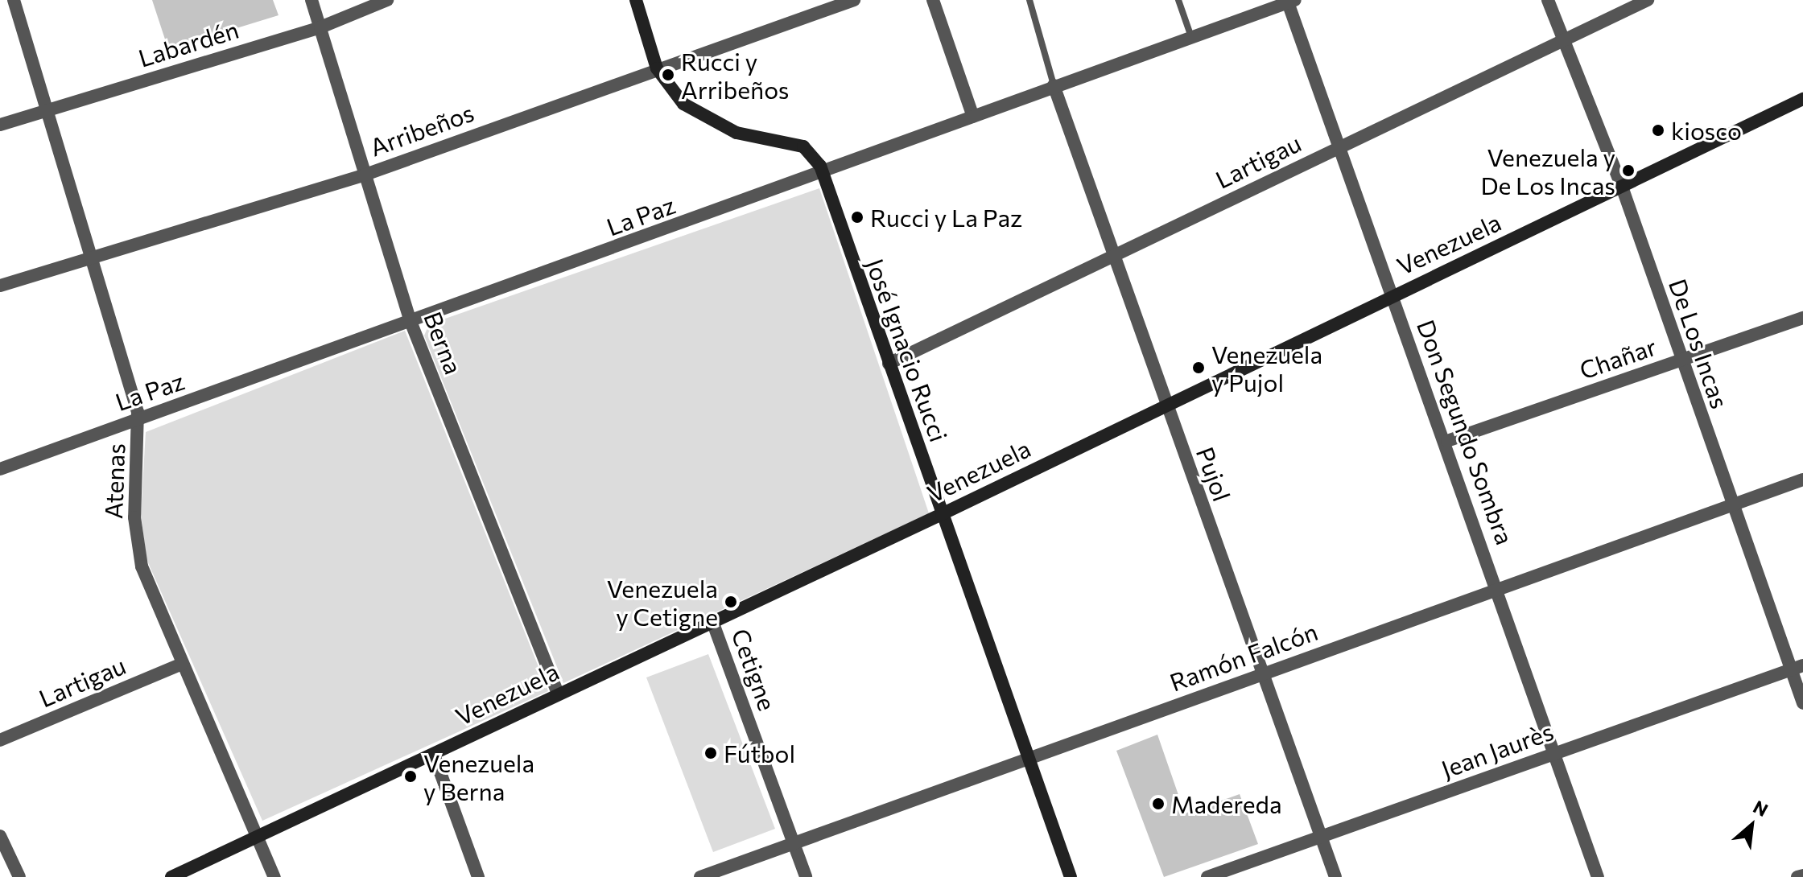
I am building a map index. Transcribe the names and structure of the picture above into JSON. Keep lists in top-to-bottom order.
{
  "streets": {
    "main road": ["Venezuela", "José Ignacio Rucci"],
    "street": [
      "Labardén",
      "Arribeños",
      "Lartigau",
      "La Paz",
      "Berna",
      "De Los Incas",
      "Chañar",
      "Don Segundo Sombra",
      "Pujol",
      "Atenas",
      "Ramón Falcón",
      "Cetigne",
      "Jean Jaurès"
    ]
  },
  "crossings": [
    ["Labardén", "Berna"],
    ["Labardén", "Atenas"],
    ["Arribeños", "Berna"],
    ["Arribeños", "José Ignacio Rucci"],
    ["Arribeños", "Atenas"],
    ["Lartigau", "De Los Incas"],
    ["Lartigau", "José Ignacio Rucci"],
    ["Lartigau", "Don Segundo Sombra"],
    ["Lartigau", "Pujol"],
    ["Lartigau", "Atenas"],
    ["La Paz", "Berna"],
    ["La Paz", "José Ignacio Rucci"],
    ["La Paz", "Don Segundo Sombra"],
    ["La Paz", "Pujol"],
    ["La Paz", "Atenas"],
    ["Venezuela", "Berna"],
    ["Venezuela", "De Los Incas"],
    ["Venezuela", "José Ignacio Rucci"],
    ["Venezuela", "Don Segundo Sombra"],
    ["Venezuela", "Pujol"],
    ["Venezuela", "Atenas"],
    ["Venezuela", "Cetigne"],
    ["De Los Incas", "Chañar"],
    ["De Los Incas", "Ramón Falcón"],
    ["De Los Incas", "Jean Jaurès"],
    ["José Ignacio Rucci", "Ramón Falcón"],
    ["Chañar", "Don Segundo Sombra"],
    ["Don Segundo Sombra", "Ramón Falcón"],
    ["Don Segundo Sombra", "Jean Jaurès"],
    ["Pujol", "Ramón Falcón"],
    ["Pujol", "Jean Jaurès"],
    ["Ramón Falcón", "Cetigne"]
  ],
  "places": [
    "Rucci y Arribeños",
    "kiosco",
    "Venezuela y De Los Incas",
    "Rucci y La Paz",
    "Venezuela y Pujol",
    "Venezuela y Cetigne",
    "Fútbol",
    "Venezuela y Berna",
    "Madereda"
  ],
  "north": "top right"
}
